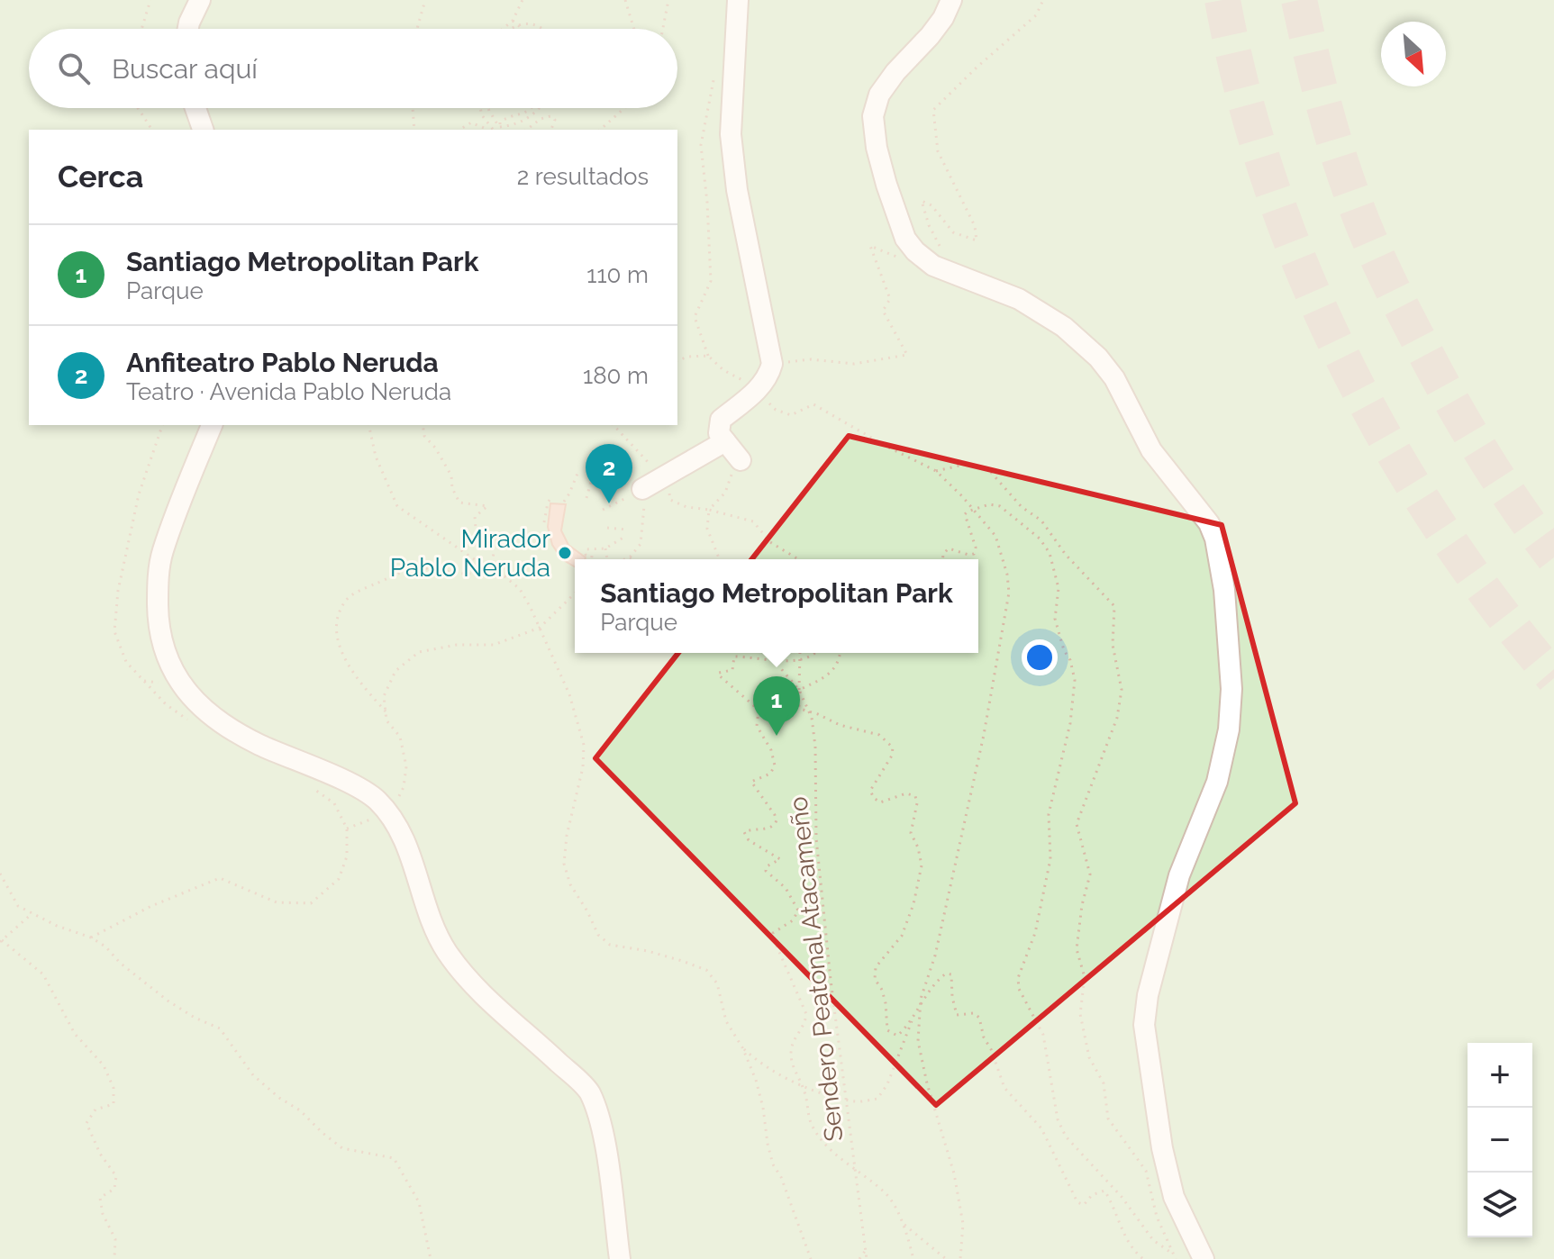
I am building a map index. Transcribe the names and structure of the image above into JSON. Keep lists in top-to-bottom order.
{
  "streets": {
    "path": ["Sendero Peatonal Atacameño"]
  },
  "places": ["Mirador Pablo Neruda"],
  "north": "bottom right",
  "page": {
    "search": "Buscar aquí",
    "heading": ["Cerca", "2 resultados"],
    "list": [
      {
        "mark": "1",
        "name": "Santiago Metropolitan Park",
        "note": "Parque",
        "value": "110 m"
      },
      {
        "mark": "2",
        "name": "Anfiteatro Pablo Neruda",
        "note": "Teatro · Avenida Pablo Neruda",
        "value": "180 m"
      }
    ],
    "pins": ["2", "1"],
    "popup": ["Santiago Metropolitan Park", "Parque"],
    "map_buttons": ["+", "−"]
  }
}
